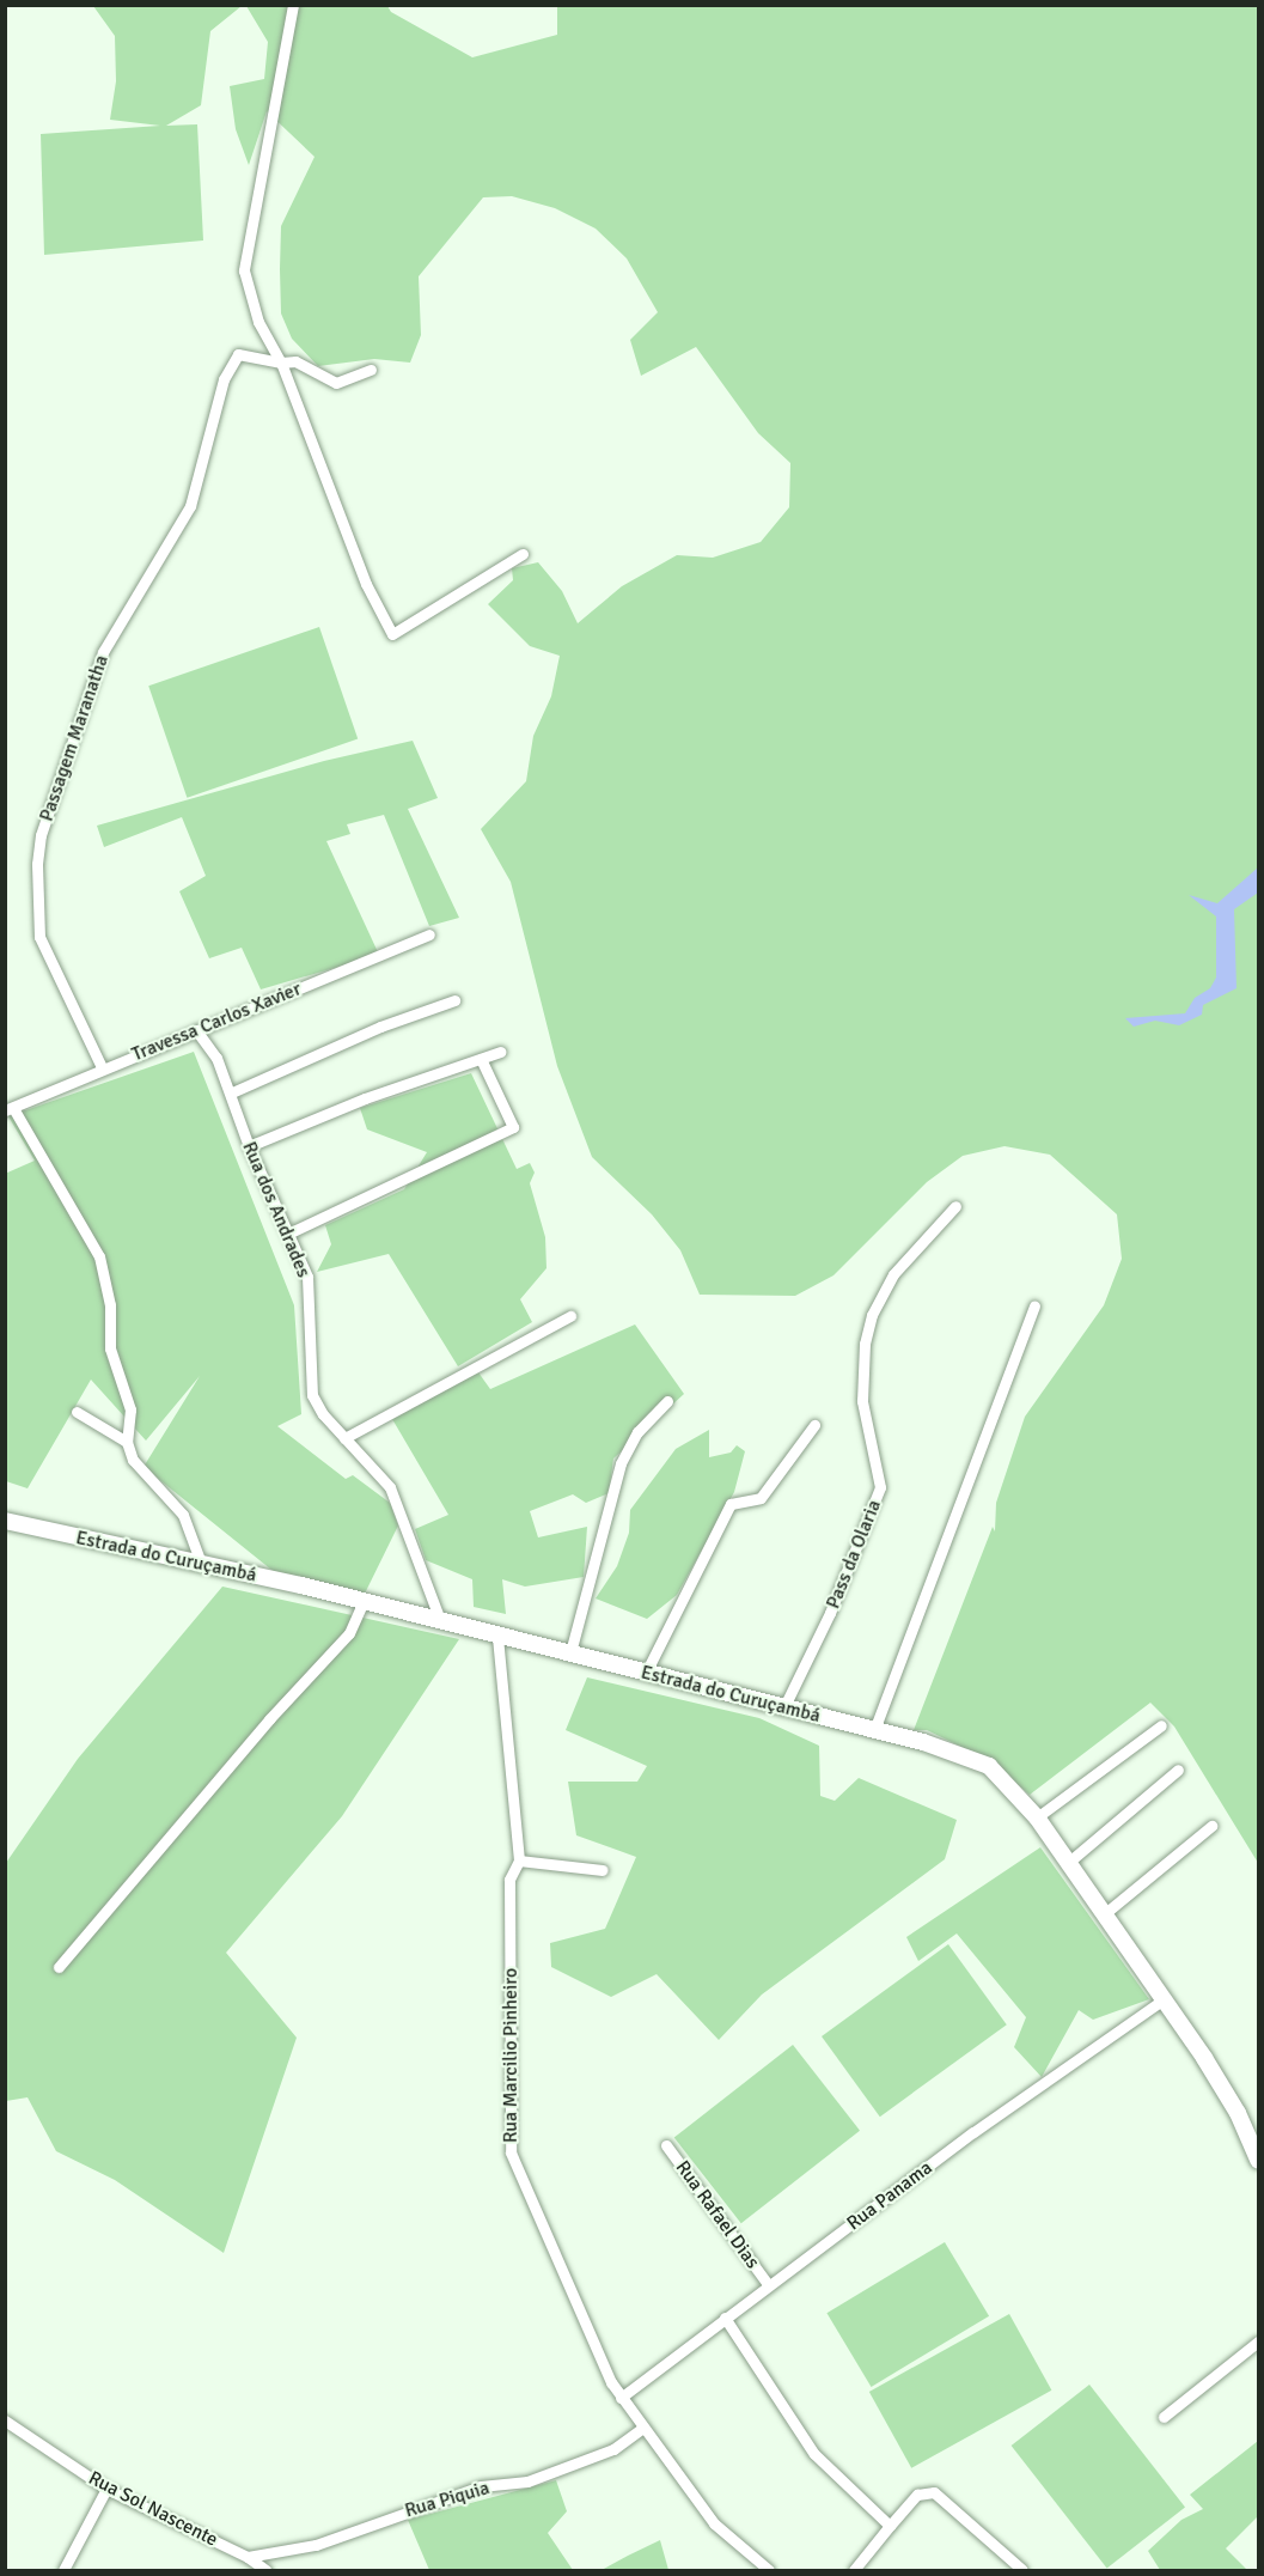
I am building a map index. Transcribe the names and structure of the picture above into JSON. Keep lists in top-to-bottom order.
{
  "streets": {
    "street": [
      "Passagem Maranatha",
      "Travessa Carlos Xavier",
      "Rua dos Andrades",
      "Pass da Olaria",
      "Estrada do Curuçambá",
      "Rua Marcilio Pinheiro",
      "Rua Panama",
      "Rua Rafael Dias",
      "Rua Piquia",
      "Rua Sol Nascente"
    ]
  },
  "crossings": [
    ["Passagem Maranatha", "Travessa Carlos Xavier"],
    ["Travessa Carlos Xavier", "Rua dos Andrades"],
    ["Rua dos Andrades", "Estrada do Curuçambá"],
    ["Pass da Olaria", "Estrada do Curuçambá"],
    ["Estrada do Curuçambá", "Rua Marcilio Pinheiro"],
    ["Estrada do Curuçambá", "Rua Panama"],
    ["Rua Marcilio Pinheiro", "Rua Panama"],
    ["Rua Marcilio Pinheiro", "Rua Piquia"],
    ["Rua Panama", "Rua Rafael Dias"],
    ["Rua Piquia", "Rua Sol Nascente"]
  ]
}
